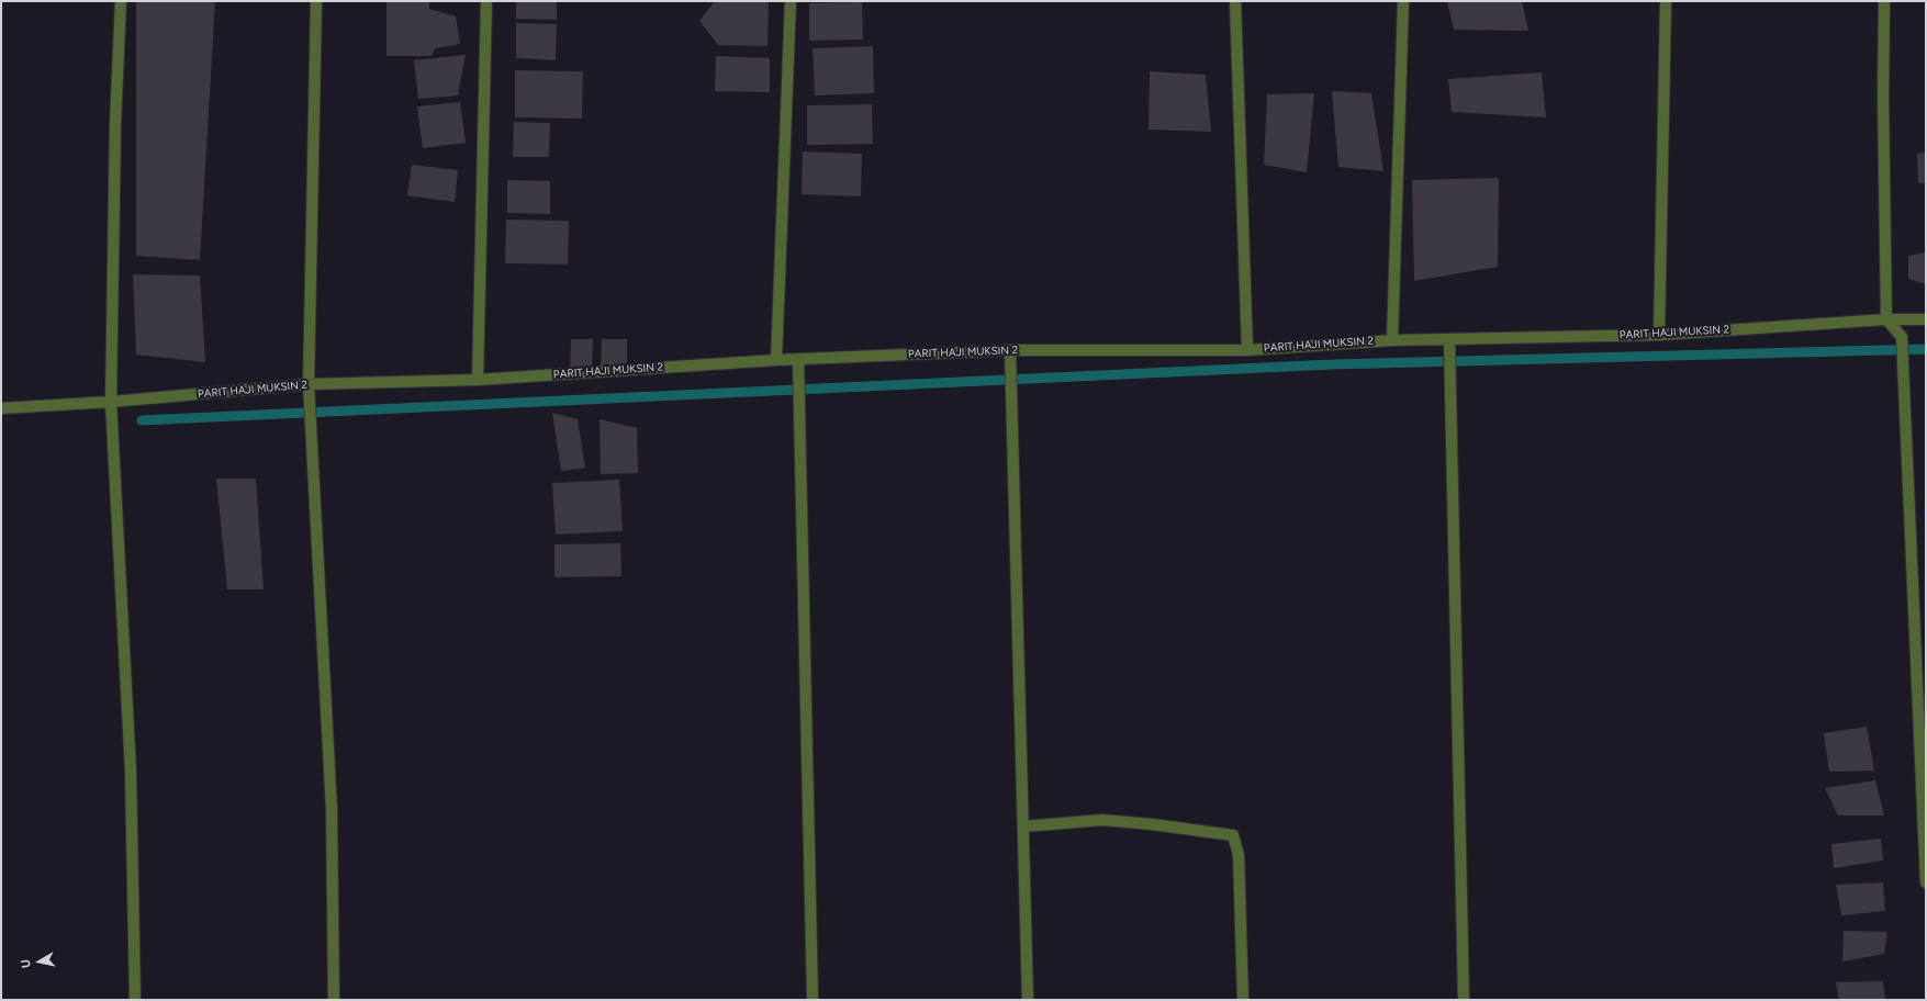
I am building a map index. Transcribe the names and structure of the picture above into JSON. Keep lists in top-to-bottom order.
{
  "streets": {
    "street": ["PARIT HAJI MUKSIN 2"]
  },
  "north": "left"
}
